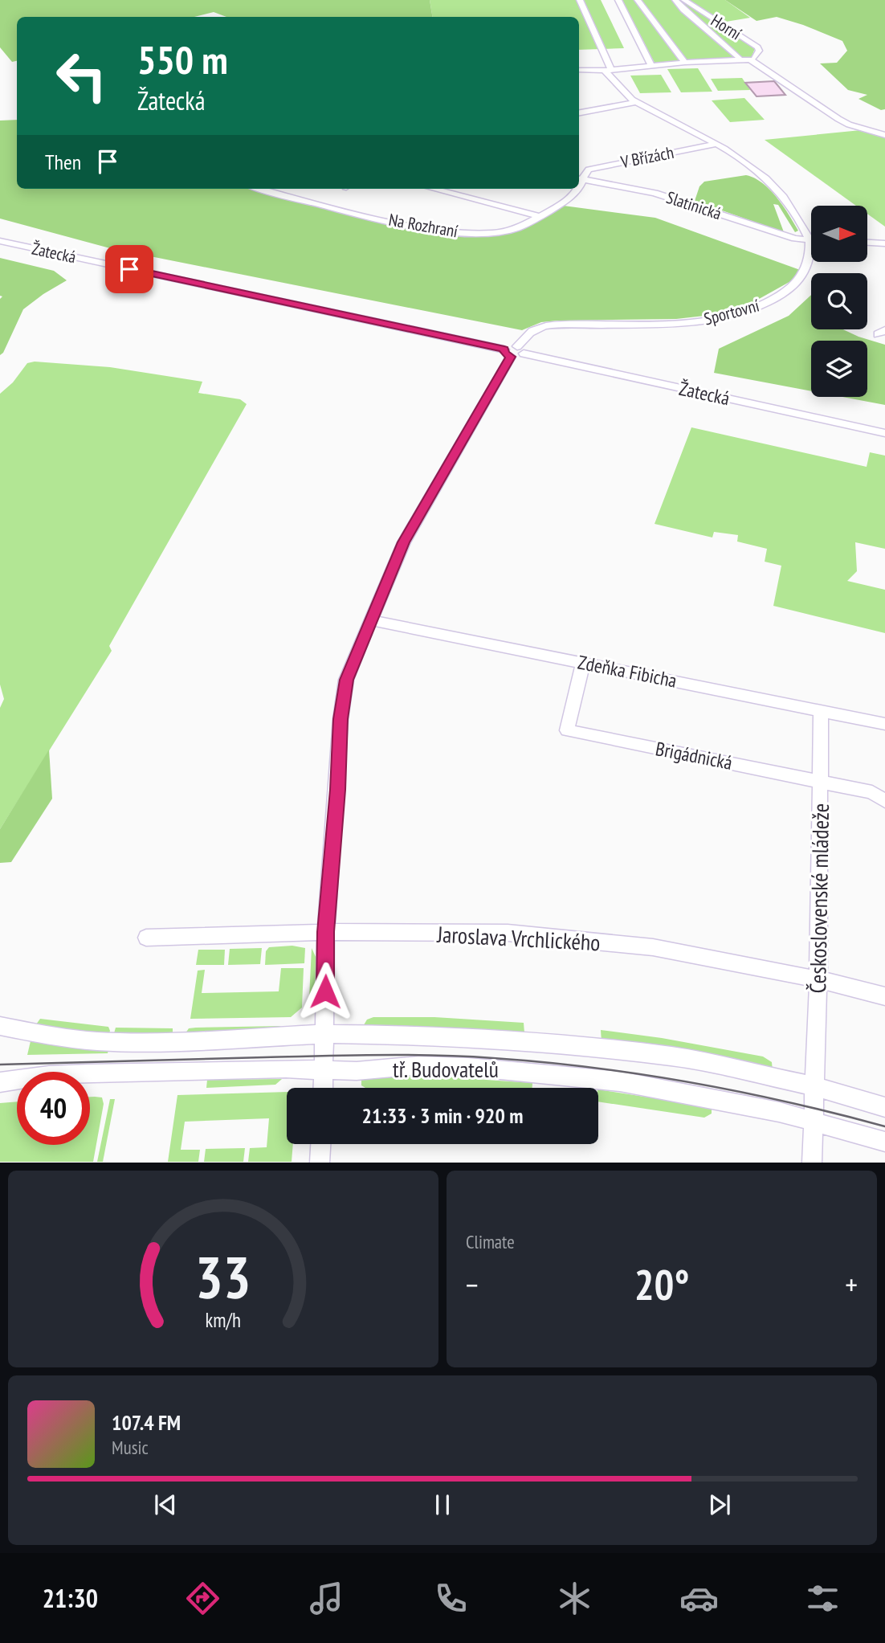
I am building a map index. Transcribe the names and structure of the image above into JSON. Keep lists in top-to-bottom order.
{
  "streets": {
    "street": [
      "Horní",
      "V Břízách",
      "Slatinická",
      "Na Rozhraní",
      "Žatecká",
      "Sportovní",
      "Zdeňka Fibicha",
      "Brigádnická",
      "Československé mládeže",
      "Jaroslava Vrchlického",
      "tř. Budovatelů"
    ]
  },
  "crossings": [
    ["V Břízách", "Slatinická"],
    ["Slatinická", "Sportovní"],
    ["Žatecká", "Sportovní"],
    ["Zdeňka Fibicha", "Brigádnická"],
    ["Zdeňka Fibicha", "Československé mládeže"],
    ["Brigádnická", "Československé mládeže"],
    ["Československé mládeže", "Jaroslava Vrchlického"],
    ["Československé mládeže", "tř. Budovatelů"]
  ],
  "north": "right",
  "page": {
    "turn": ["550 m", "Žatecká"],
    "then": "Then",
    "limit": "40",
    "trip": "21:33 · 3 min · 920 m",
    "tile": "Climate",
    "heat": ["−", "20°", "+"],
    "song": ["107.4 FM", "Music"],
    "tabs": "21:30",
    "gauge": ["33", "km/h"]
  }
}
